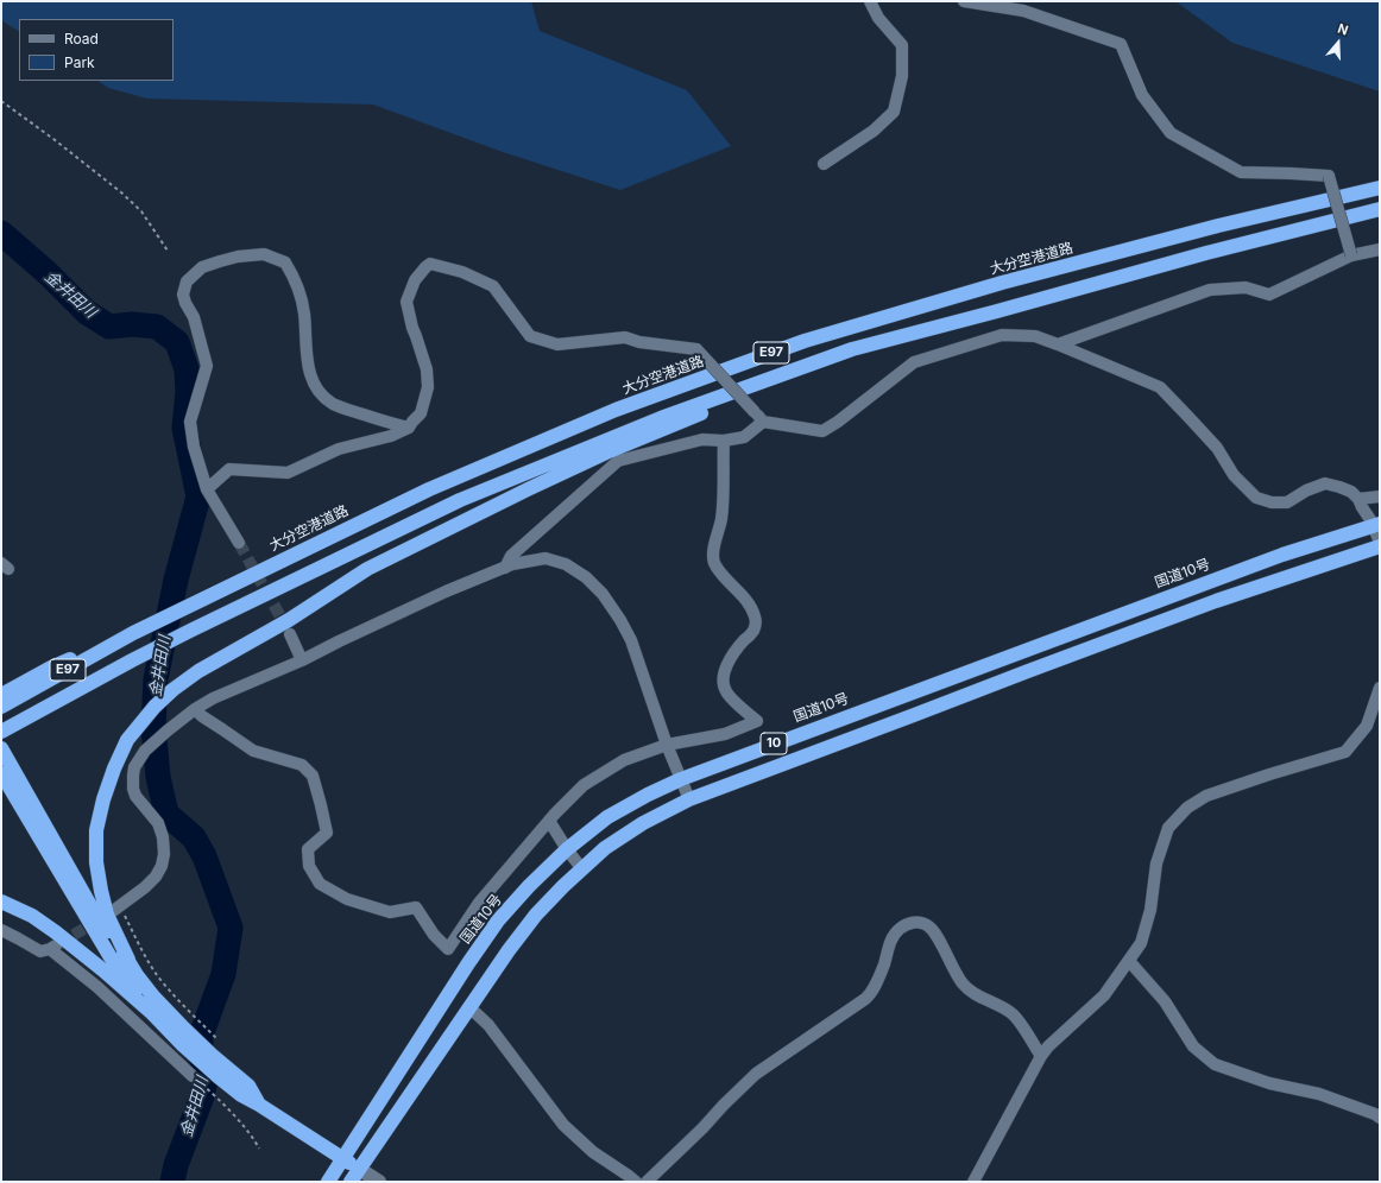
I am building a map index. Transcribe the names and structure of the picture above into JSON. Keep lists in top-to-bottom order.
{
  "streets": {
    "highway": [
      "大分空港道路",
      "E97",
      "国道10号",
      "10"
    ]
  },
  "water": ["金井田川"],
  "legend": ["Road", "Park"],
  "north": "top"
}
